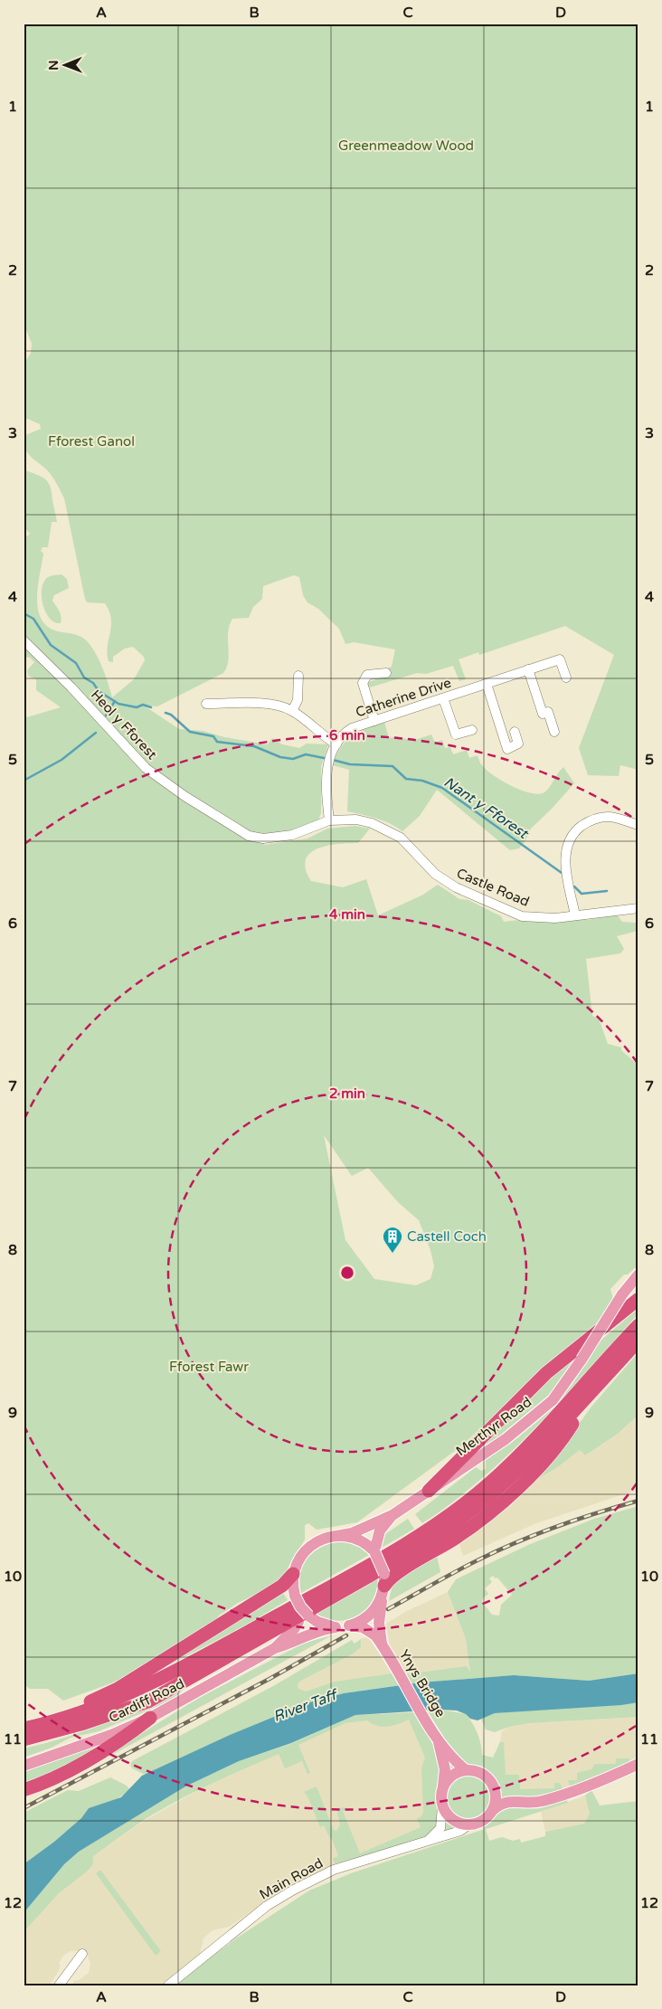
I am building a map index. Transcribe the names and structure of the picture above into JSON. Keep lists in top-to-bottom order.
{
  "streets": {
    "main road": ["Merthyr Road", "Ynys Bridge", "Cardiff Road"],
    "street": [
      "Catherine Drive",
      "Heol y Fforest",
      "Castle Road",
      "Main Road"
    ]
  },
  "crossings": [
    ["Catherine Drive", "Castle Road"],
    ["Heol y Fforest", "Castle Road"],
    ["Merthyr Road", "Ynys Bridge"],
    ["Merthyr Road", "Cardiff Road"],
    ["Ynys Bridge", "Cardiff Road"],
    ["Ynys Bridge", "Main Road"]
  ],
  "water": ["Nant y Fforest", "River Taff"],
  "parks": ["Greenmeadow Wood", "Fforest Ganol", "Fforest Fawr"],
  "places": {
    "building": ["Castell Coch"]
  },
  "north": "left",
  "grid": {
    "columns": [
      "A",
      "B",
      "C",
      "D"
    ],
    "rows": [
      "1",
      "2",
      "3",
      "4",
      "5",
      "6",
      "7",
      "8",
      "9",
      "10",
      "11",
      "12"
    ]
  },
  "rings": ["6 min", "4 min", "2 min"]
}
